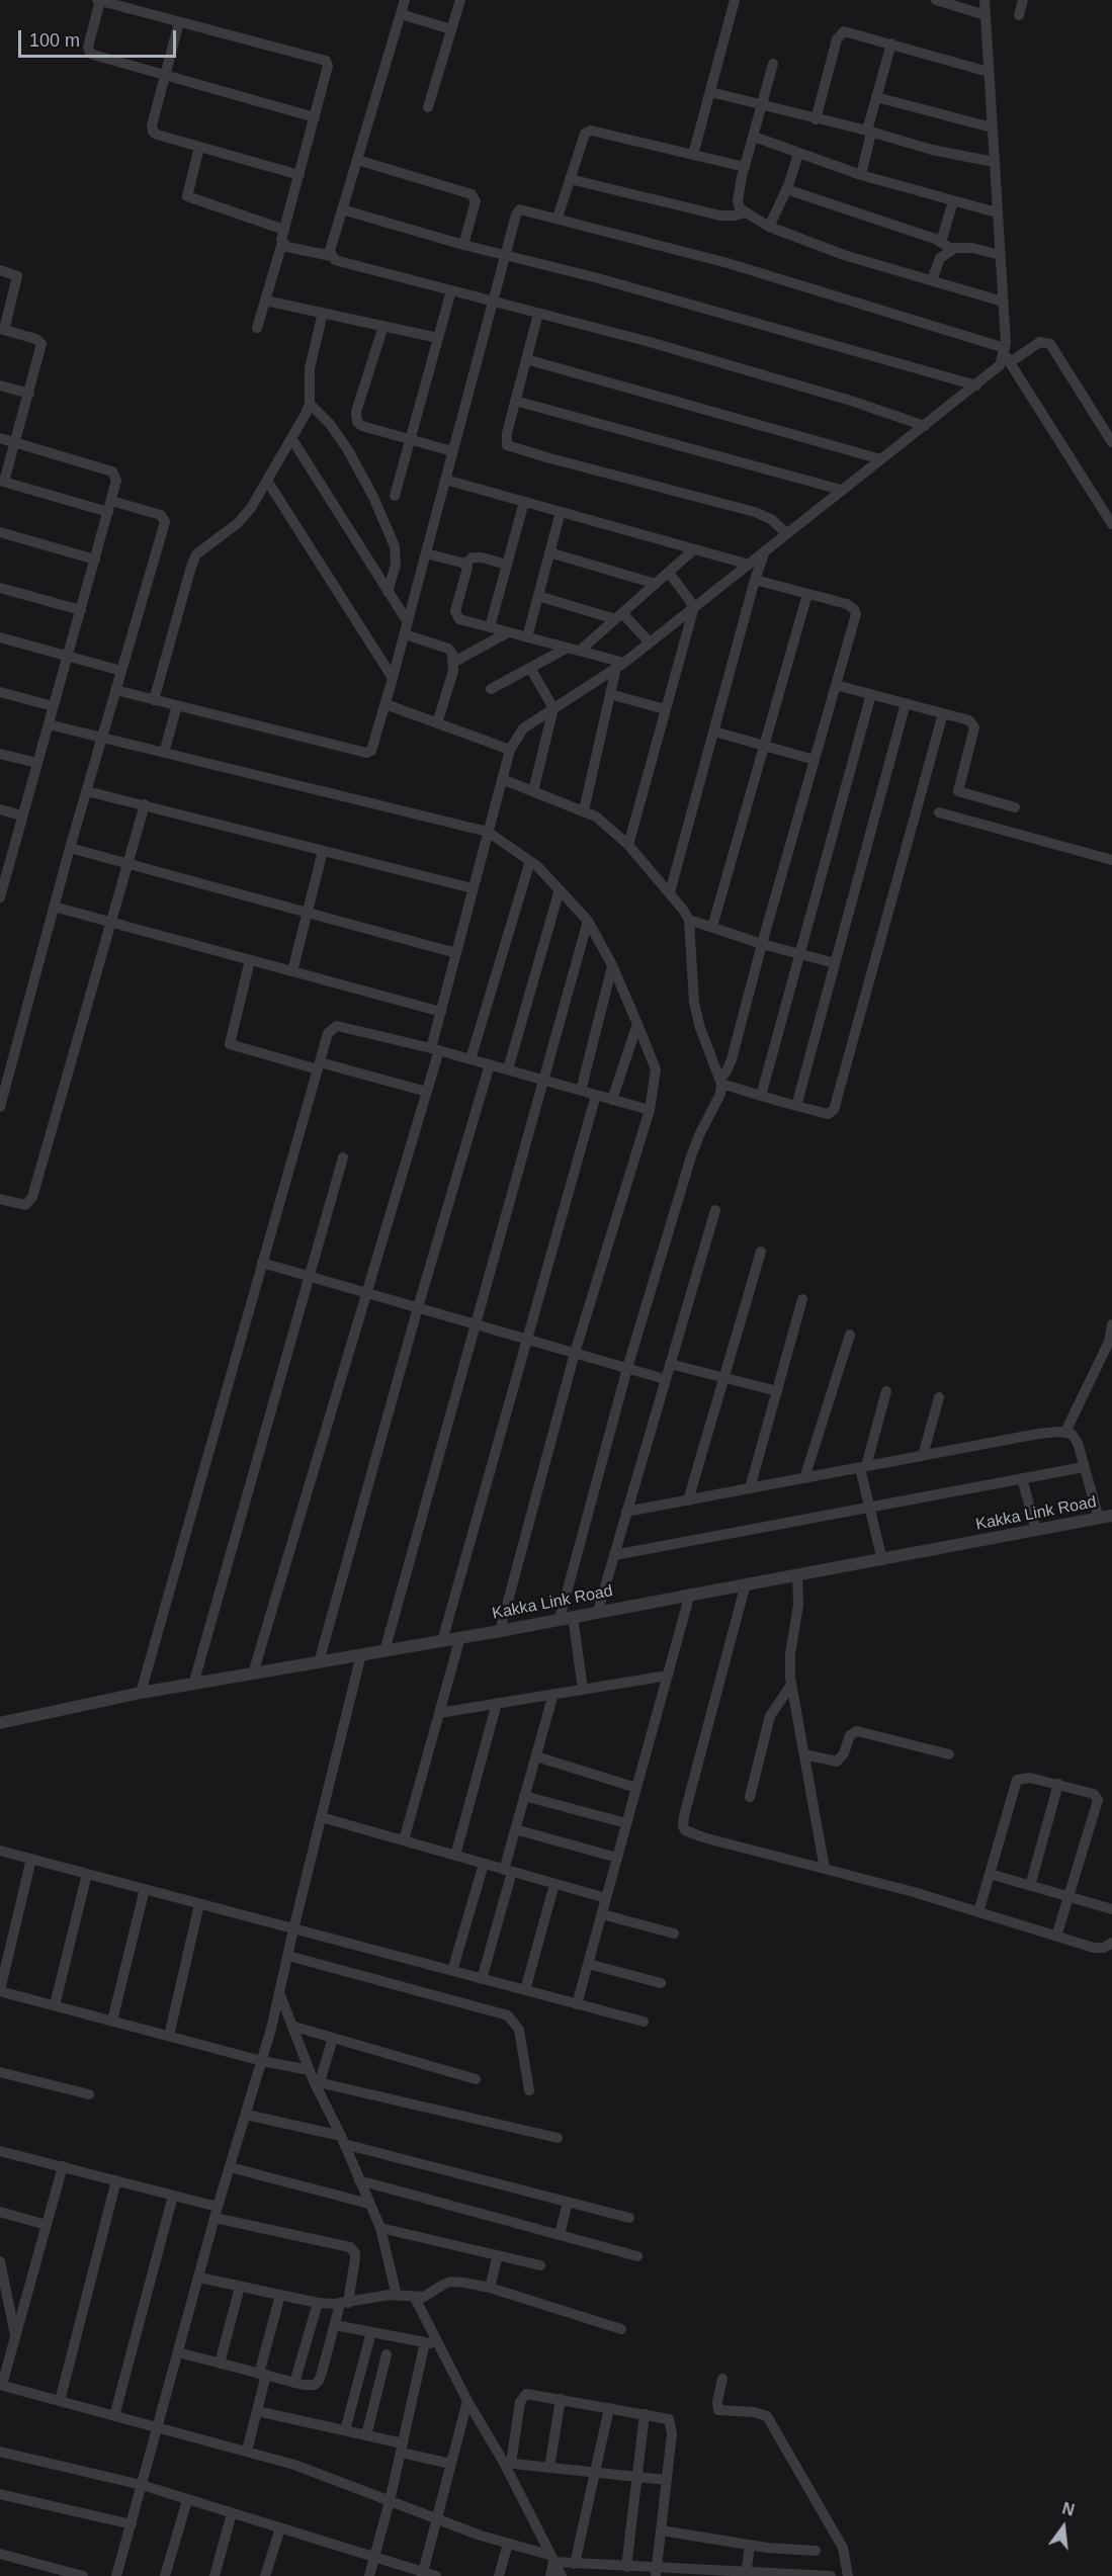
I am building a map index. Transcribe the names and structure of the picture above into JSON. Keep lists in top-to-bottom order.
{
  "streets": {
    "street": ["Kakka Link Road"]
  },
  "scale_bar": "100 m",
  "north": "top"
}
